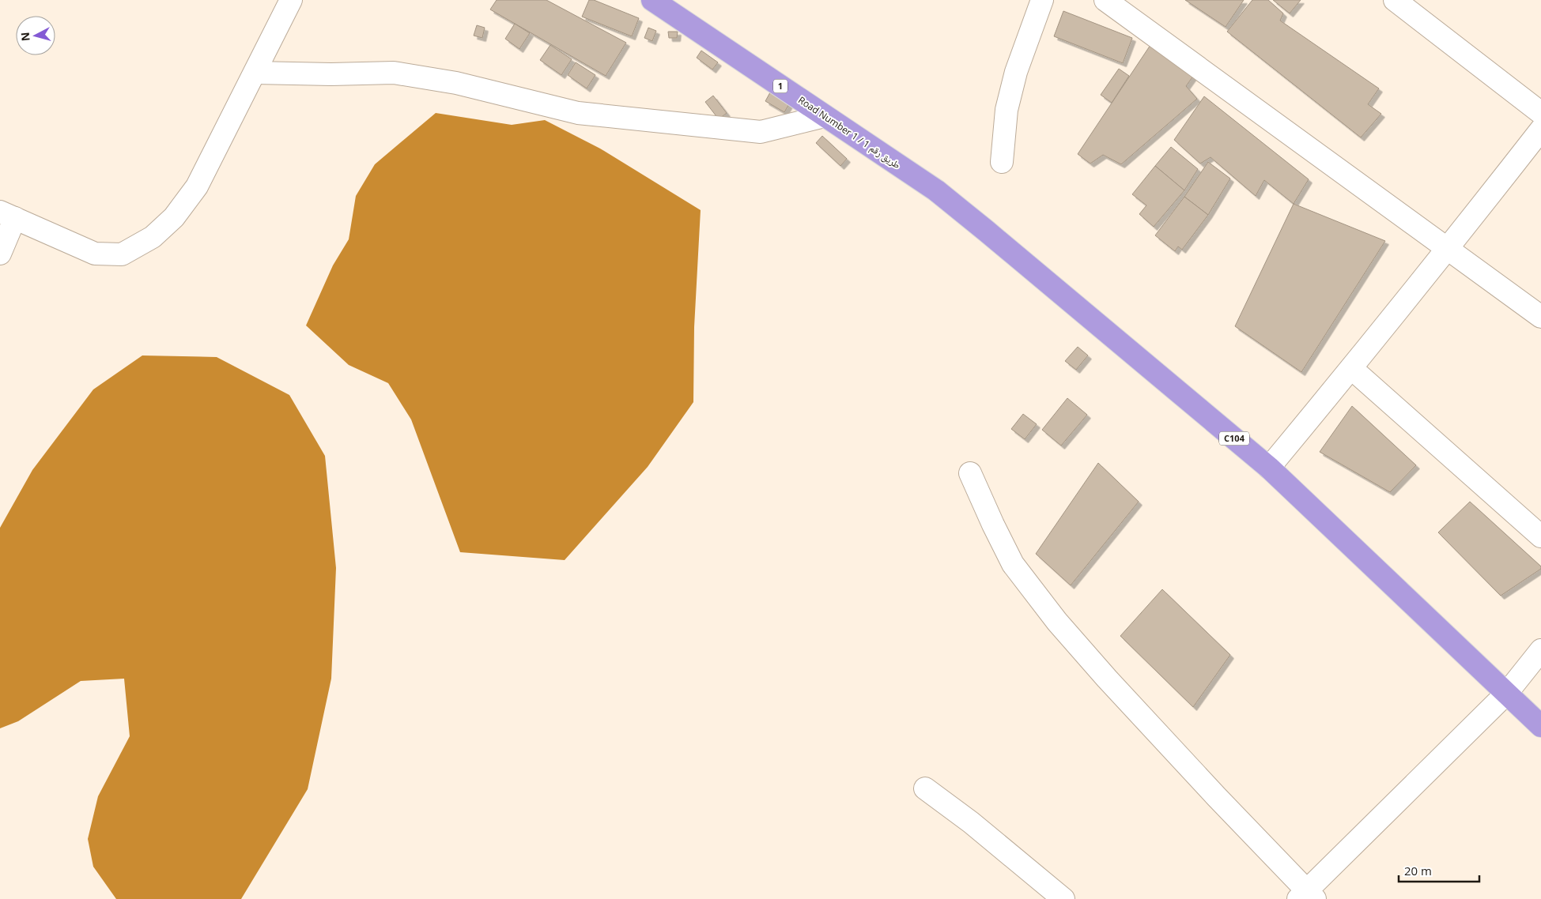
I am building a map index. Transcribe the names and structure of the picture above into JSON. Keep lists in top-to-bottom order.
{
  "streets": {
    "highway": ["1", "Road Number 1 / طريق رقم 1", "C104"]
  },
  "crossings": [
    ["Road Number 1 / طريق رقم 1", "C104"]
  ],
  "scale_bar": "20 m",
  "north": "left"
}
